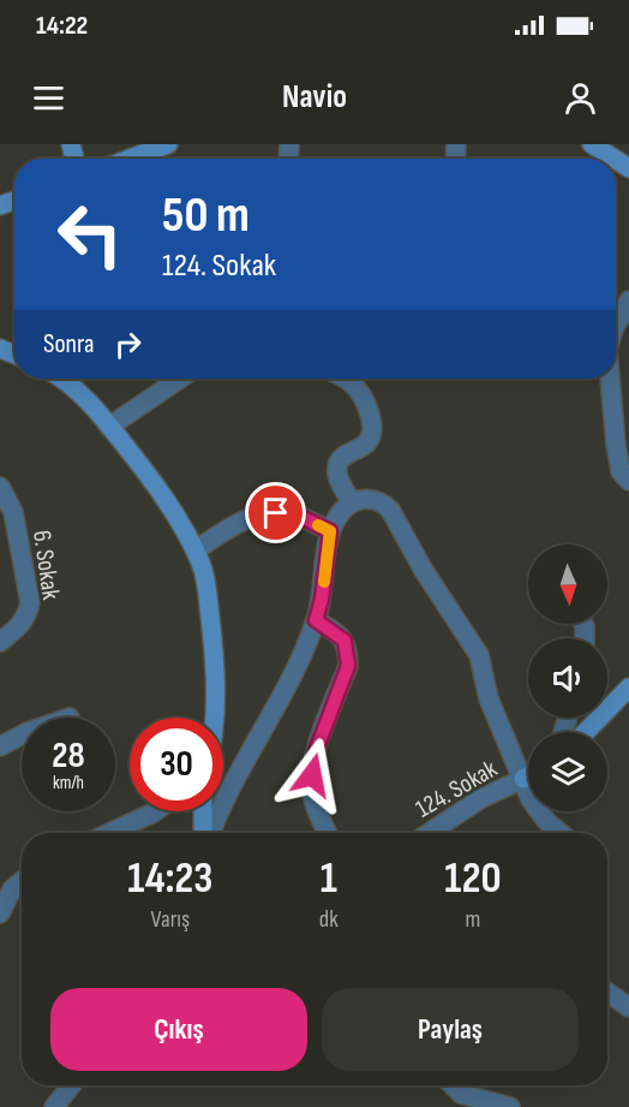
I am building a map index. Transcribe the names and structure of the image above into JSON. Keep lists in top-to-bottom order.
{
  "streets": {
    "street": ["6. Sokak", "124. Sokak"]
  },
  "north": "bottom",
  "page": {
    "status": "14:22",
    "header": "Navio",
    "turn": ["50 m", "124. Sokak"],
    "then": "Sonra",
    "speed": "28 km/h",
    "limit": "30",
    "eta": [
      "14:23",
      "Varış",
      "1",
      "dk",
      "120",
      "m"
    ],
    "buttons": ["Çıkış", "Paylaş"]
  }
}
